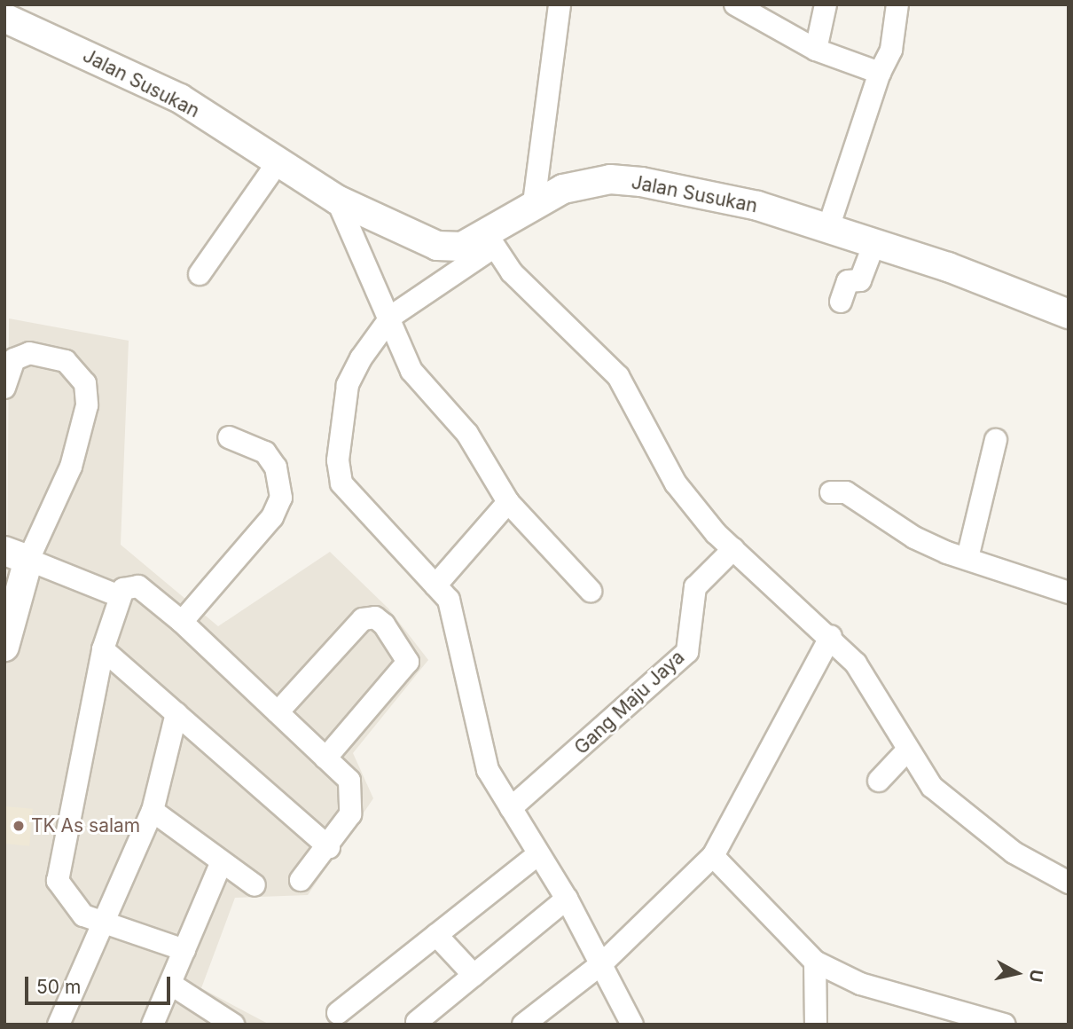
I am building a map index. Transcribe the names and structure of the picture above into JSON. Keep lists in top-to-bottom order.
{
  "streets": {
    "street": ["Jalan Susukan", "Gang Maju Jaya"]
  },
  "places": ["TK As salam"],
  "scale_bar": "50 m",
  "north": "right"
}
